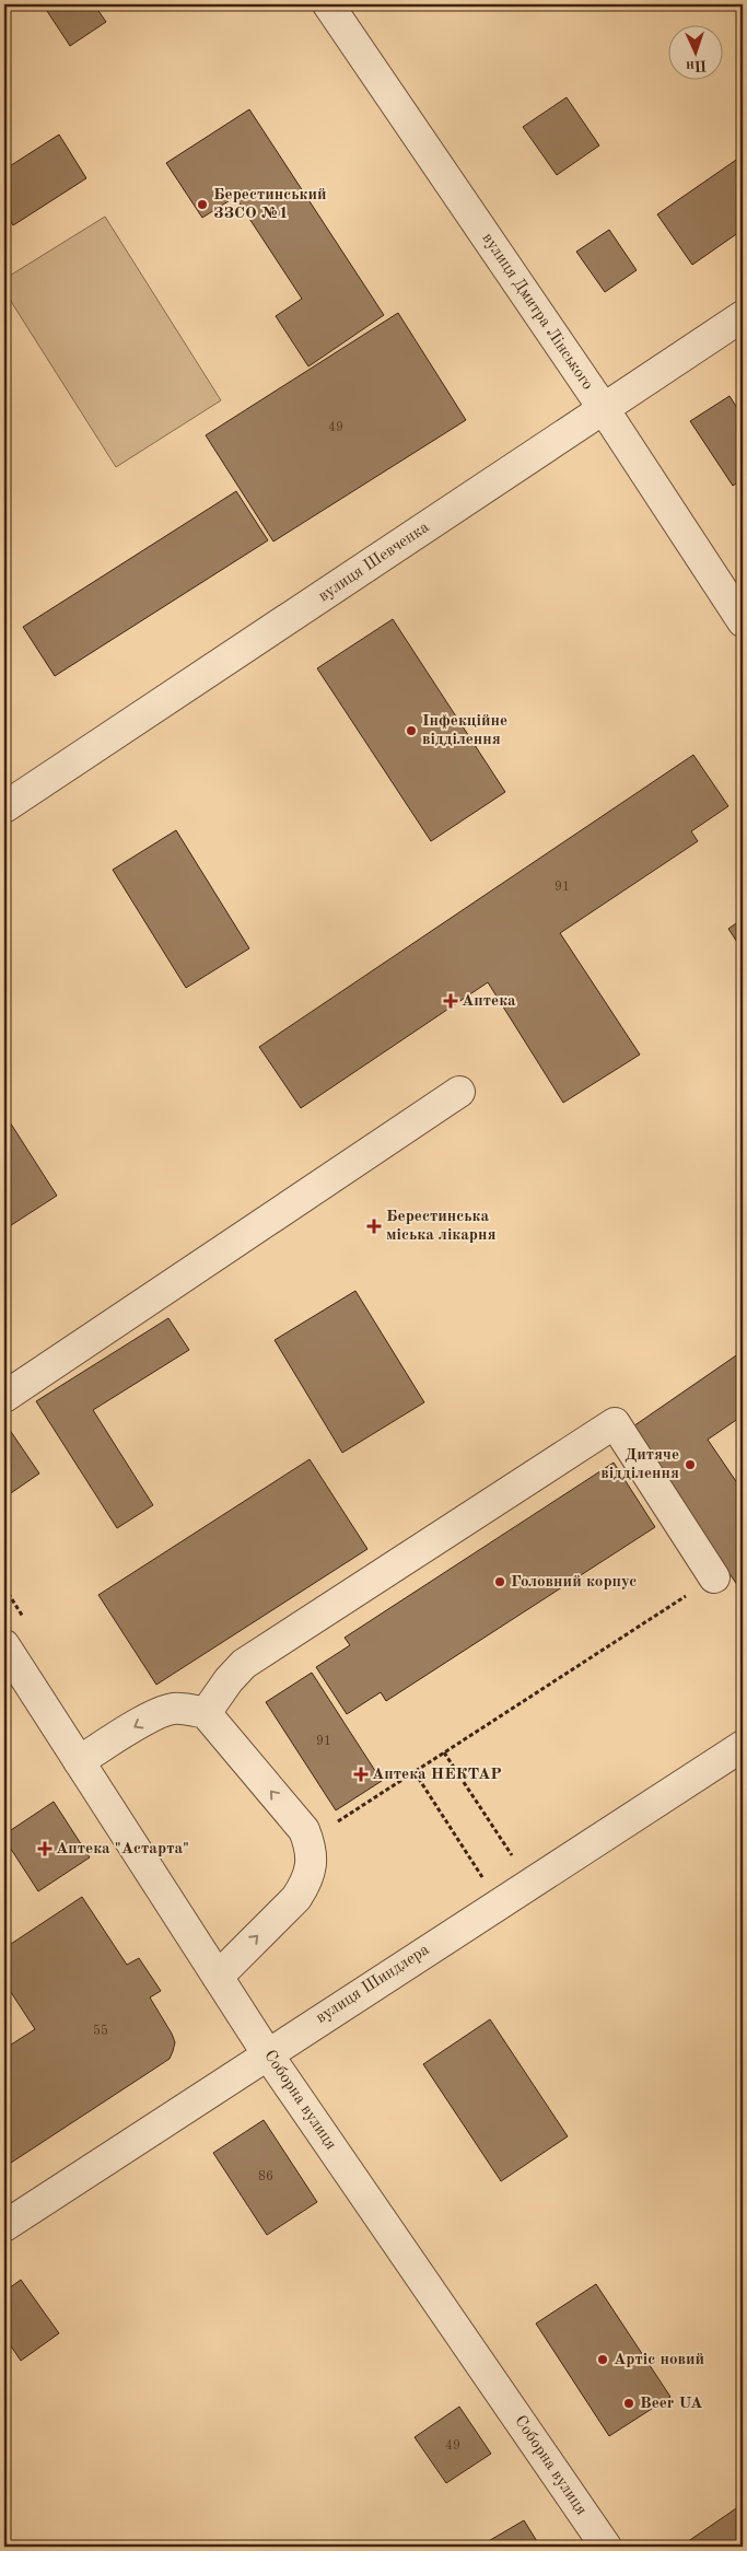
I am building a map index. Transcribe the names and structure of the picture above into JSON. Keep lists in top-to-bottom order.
{
  "streets": {
    "street": [
      "вулиця Дмитра Лінського",
      "вулиця Шевченка",
      "вулиця Шиндлера",
      "Соборна вулиця"
    ]
  },
  "crossings": [
    ["вулиця Дмитра Лінського", "вулиця Шевченка"],
    ["вулиця Шиндлера", "Соборна вулиця"]
  ],
  "places": {
    "other": [
      "Берестинський ЗЗСО №1",
      "Інфекційне відділення",
      "Дитяче відділення",
      "Головний корпус",
      "Артіс новий",
      "Beer UA"
    ],
    "health": [
      "Аптека",
      "Берестинська міська лікарня",
      "Аптека НЕКТАР",
      "Аптека \"Астарта\""
    ]
  },
  "house_numbers": [
    "49",
    "91",
    "91",
    "55",
    "86",
    "49"
  ],
  "north": "bottom"
}
